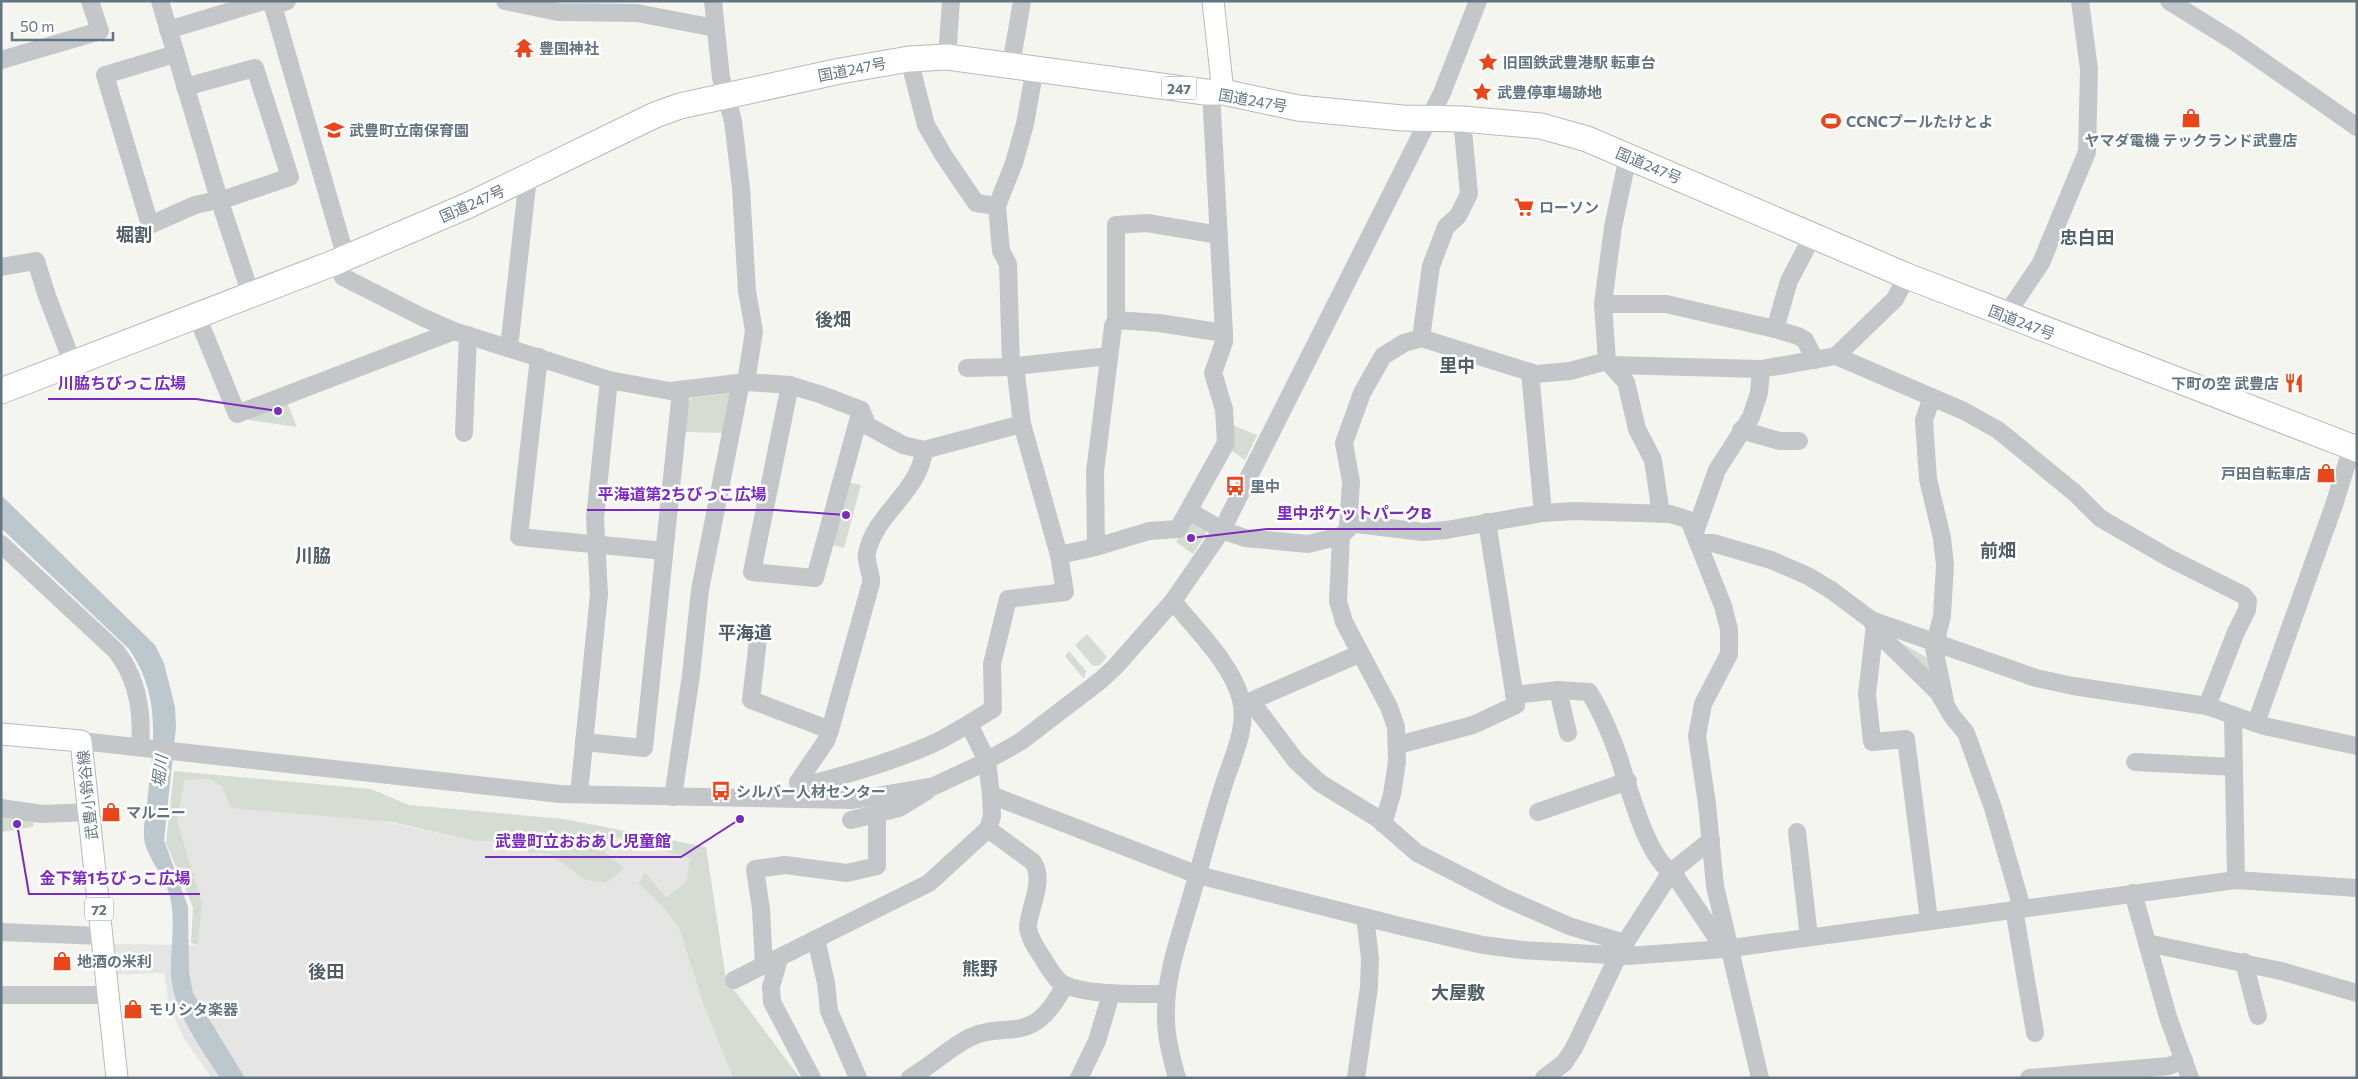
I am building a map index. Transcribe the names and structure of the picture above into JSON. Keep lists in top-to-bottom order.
{
  "streets": {
    "highway": ["国道247号", "247"],
    "main road": ["武豊小鈴谷線", "72"]
  },
  "districts": [
    "堀割",
    "忠白田",
    "後畑",
    "里中",
    "前畑",
    "川脇",
    "平海道",
    "熊野",
    "後田",
    "大屋敷"
  ],
  "water": ["堀川"],
  "places": {
    "temple": ["豊国神社"],
    "place": ["旧国鉄武豊港駅 転車台", "武豊停車場跡地"],
    "shop": [
      "ヤマダ電機 テックランド武豊店",
      "戸田自転車店",
      "マルニー",
      "地酒の米利",
      "モリシタ楽器"
    ],
    "sports": ["CCNCプールたけとよ"],
    "school or university": ["武豊町立南保育園"],
    "supermarket": ["ローソン"],
    "restaurant": ["下町の空 武豊店"],
    "other": [
      "川脇ちびっこ広場",
      "平海道第2ちびっこ広場",
      "里中ポケットパークB",
      "武豊町立おおあし児童館",
      "金下第1ちびっこ広場"
    ],
    "bus stop": ["里中", "シルバー人材センター"]
  },
  "scale_bar": "50 m"
}
